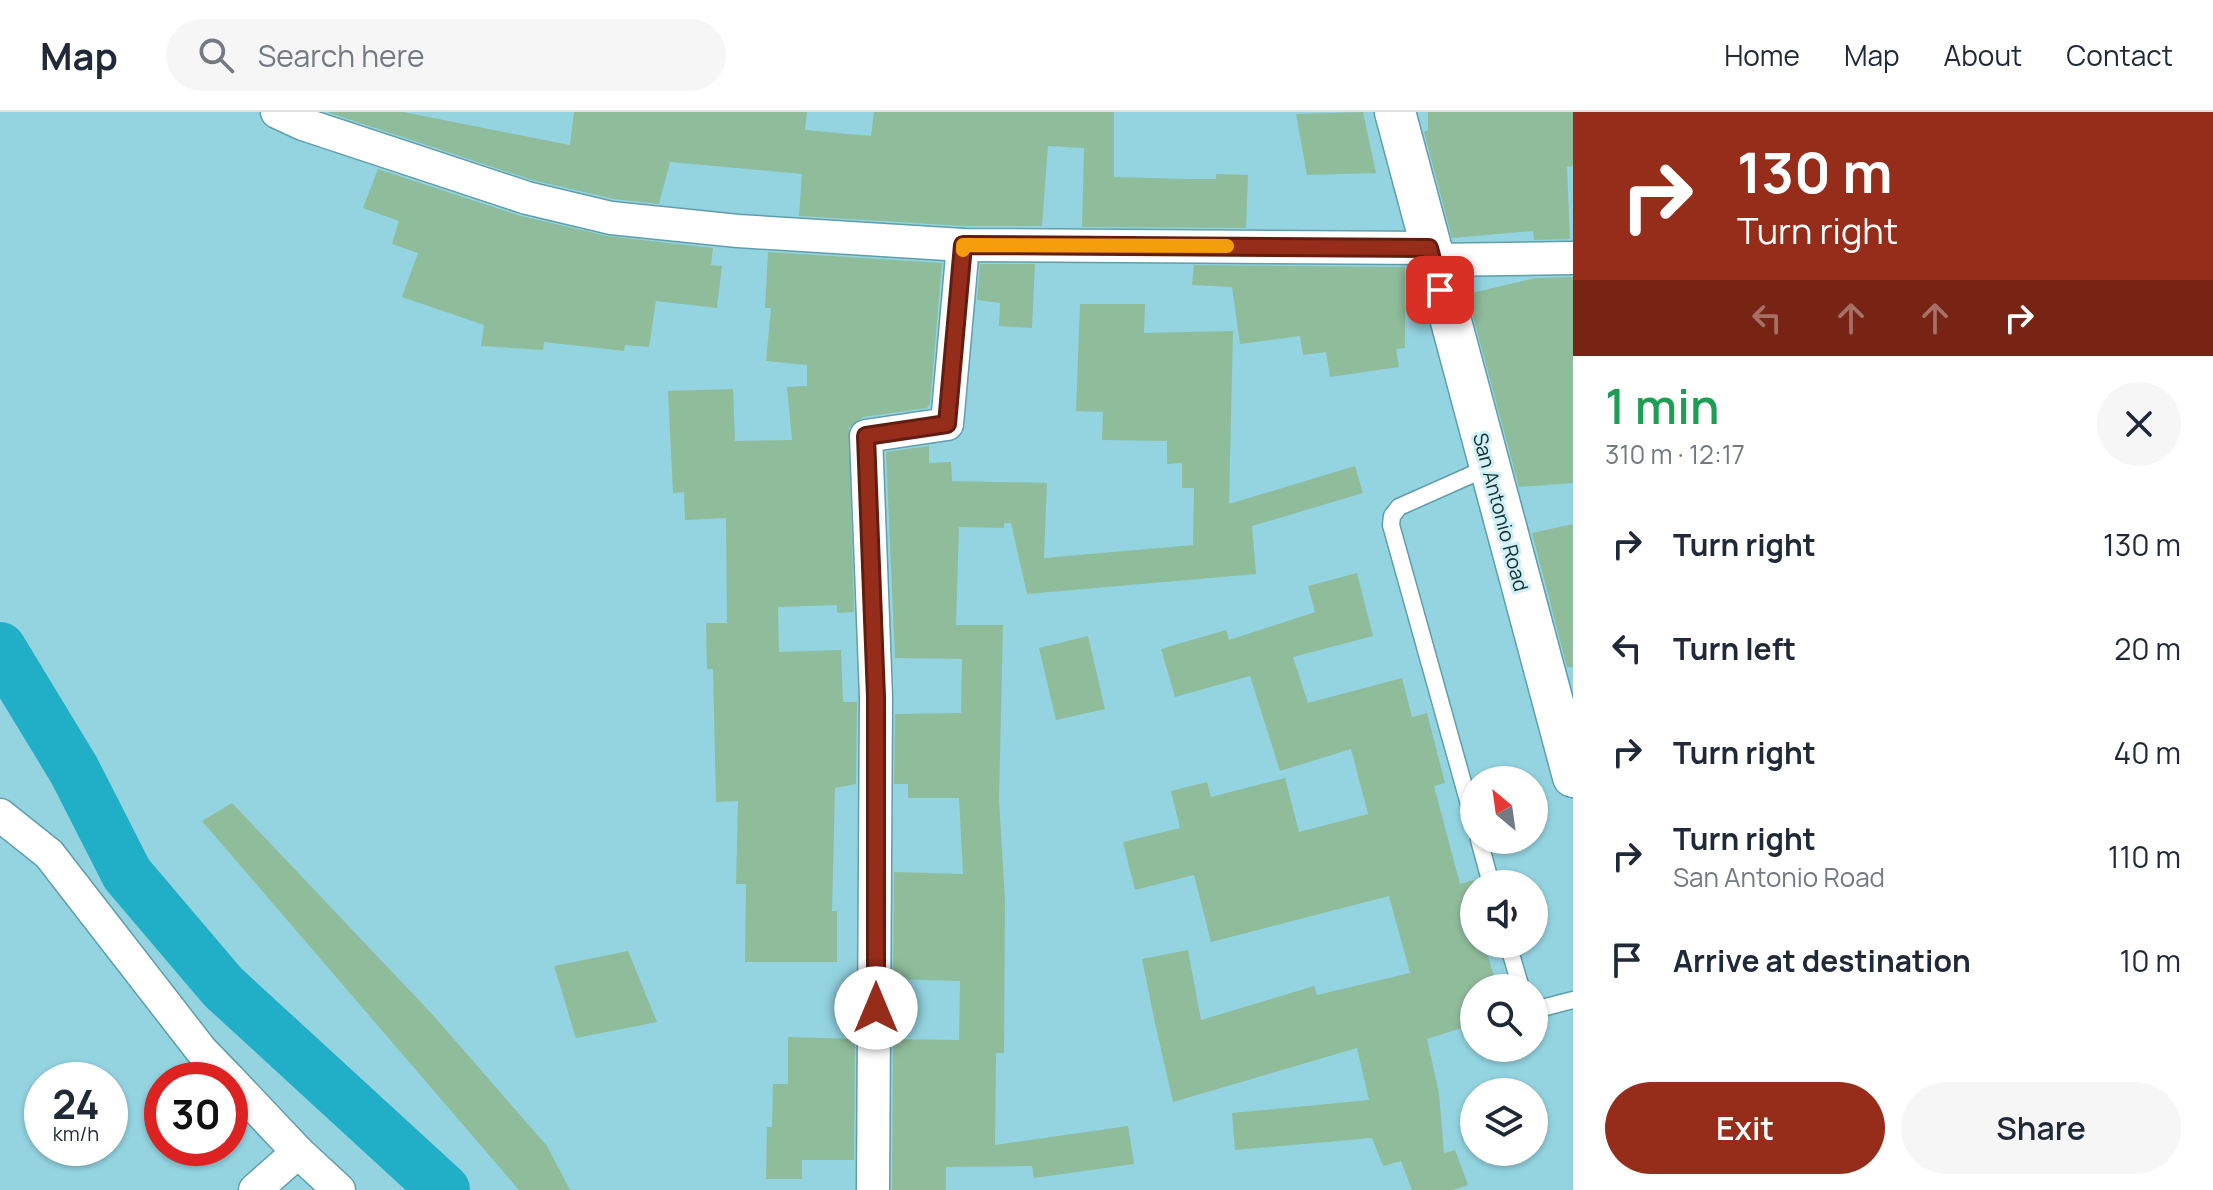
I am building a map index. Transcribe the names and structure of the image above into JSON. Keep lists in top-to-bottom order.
{
  "streets": {
    "street": ["San Antonio Road"]
  },
  "north": "top left",
  "page": {
    "header": "Map",
    "search": "Search here",
    "nav": [
      "Home",
      "Map",
      "About",
      "Contact"
    ],
    "turn": ["130 m", "Turn right"],
    "heading": ["1 min", "310 m · 12:17"],
    "list": [
      {
        "name": "Turn right",
        "value": "130 m"
      },
      {
        "name": "Turn left",
        "value": "20 m"
      },
      {
        "name": "Turn right",
        "value": "40 m"
      },
      {
        "name": "Turn right",
        "note": "San Antonio Road",
        "value": "110 m"
      },
      {
        "name": "Arrive at destination",
        "value": "10 m"
      }
    ],
    "speed": "24 km/h",
    "limit": "30",
    "buttons": ["Exit", "Share"]
  }
}
